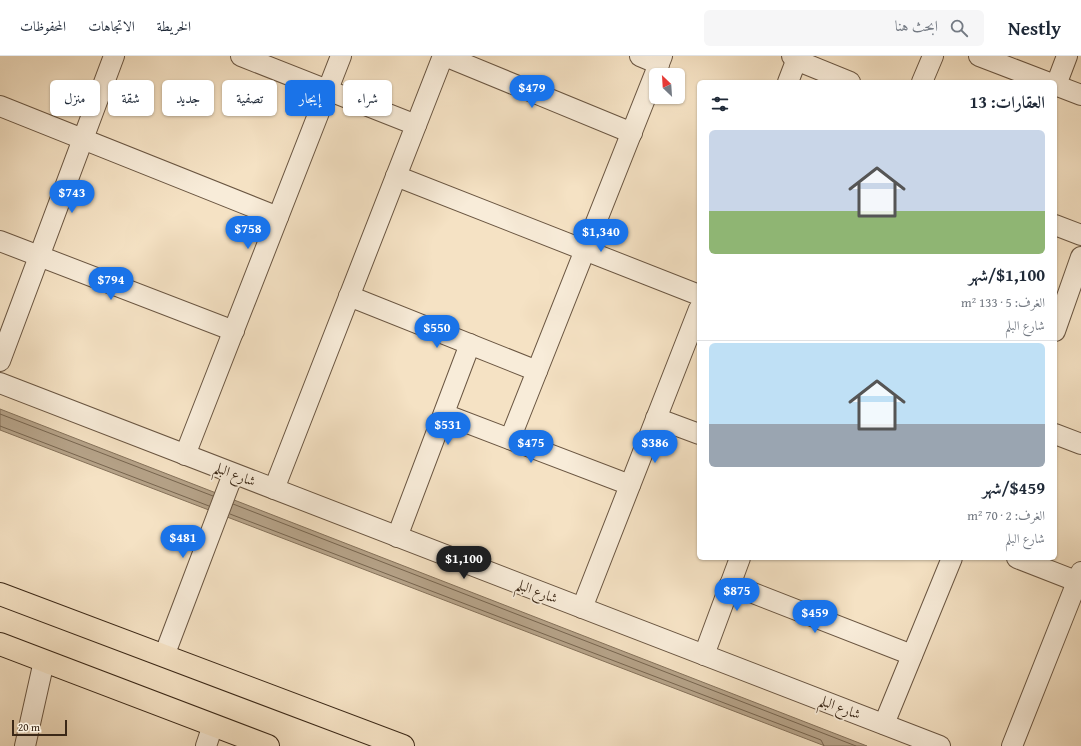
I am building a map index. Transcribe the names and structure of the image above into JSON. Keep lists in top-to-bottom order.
{
  "streets": {
    "street": ["شارع البلم"]
  },
  "scale_bar": "20 m",
  "north": "top left",
  "page": {
    "header": "Nestly",
    "search": "ابحث هنا",
    "nav": ["الخريطة", "الاتجاهات", "المحفوظات"],
    "price": [
      "$479",
      "$743",
      "$758",
      "$1,340",
      "$794",
      "$550",
      "$531",
      "$475",
      "$386",
      "$481",
      "$1,100",
      "$875",
      "$459"
    ],
    "chip": [
      "شراء",
      "إيجار",
      "تصفية",
      "جديد",
      "شقة",
      "منزل"
    ],
    "heading": "العقارات: 13",
    "list": [
      {
        "name": "$1,100/شهر",
        "note": "الغرف: 5 · 133 m² · شارع البلم"
      },
      {
        "name": "$459/شهر",
        "note": "الغرف: 2 · 70 m² · شارع البلم"
      }
    ],
    "scale": "20 m"
  }
}
